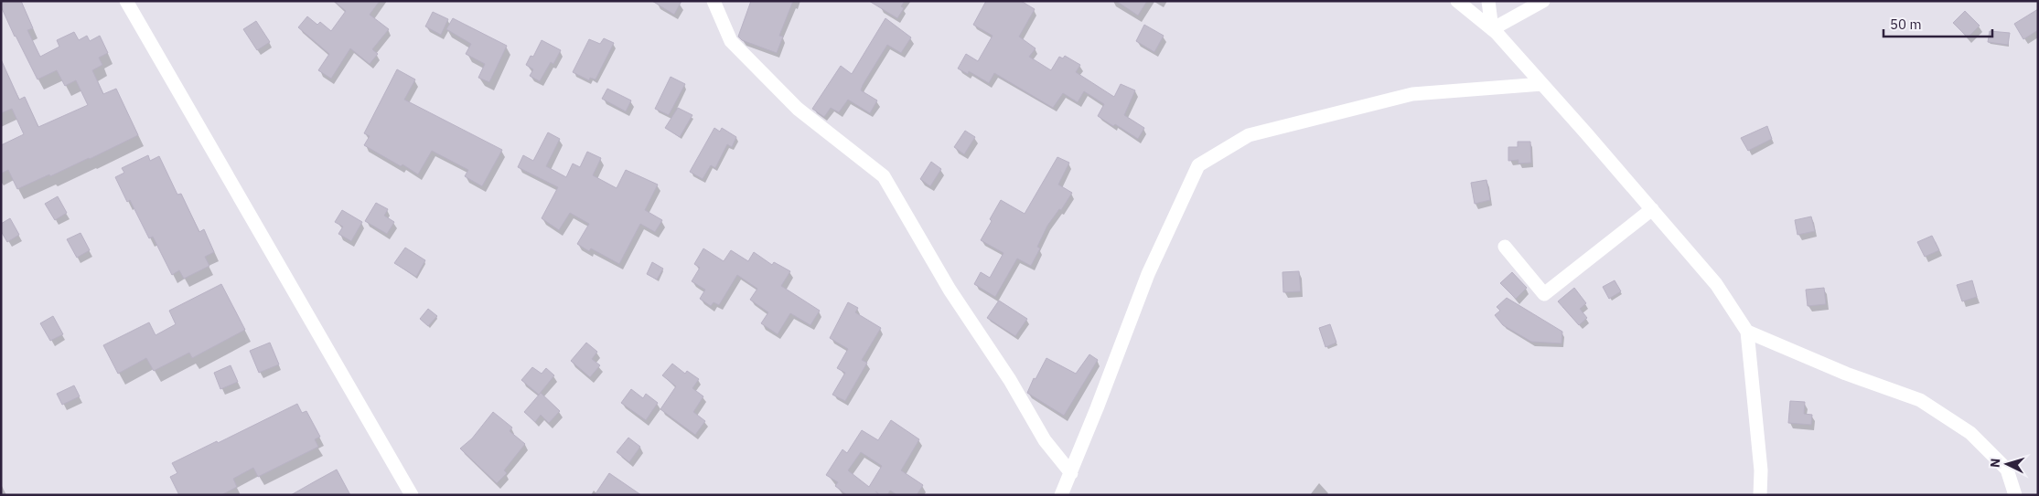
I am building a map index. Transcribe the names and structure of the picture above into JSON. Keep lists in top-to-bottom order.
{
  "scale_bar": "50 m",
  "north": "left"
}
